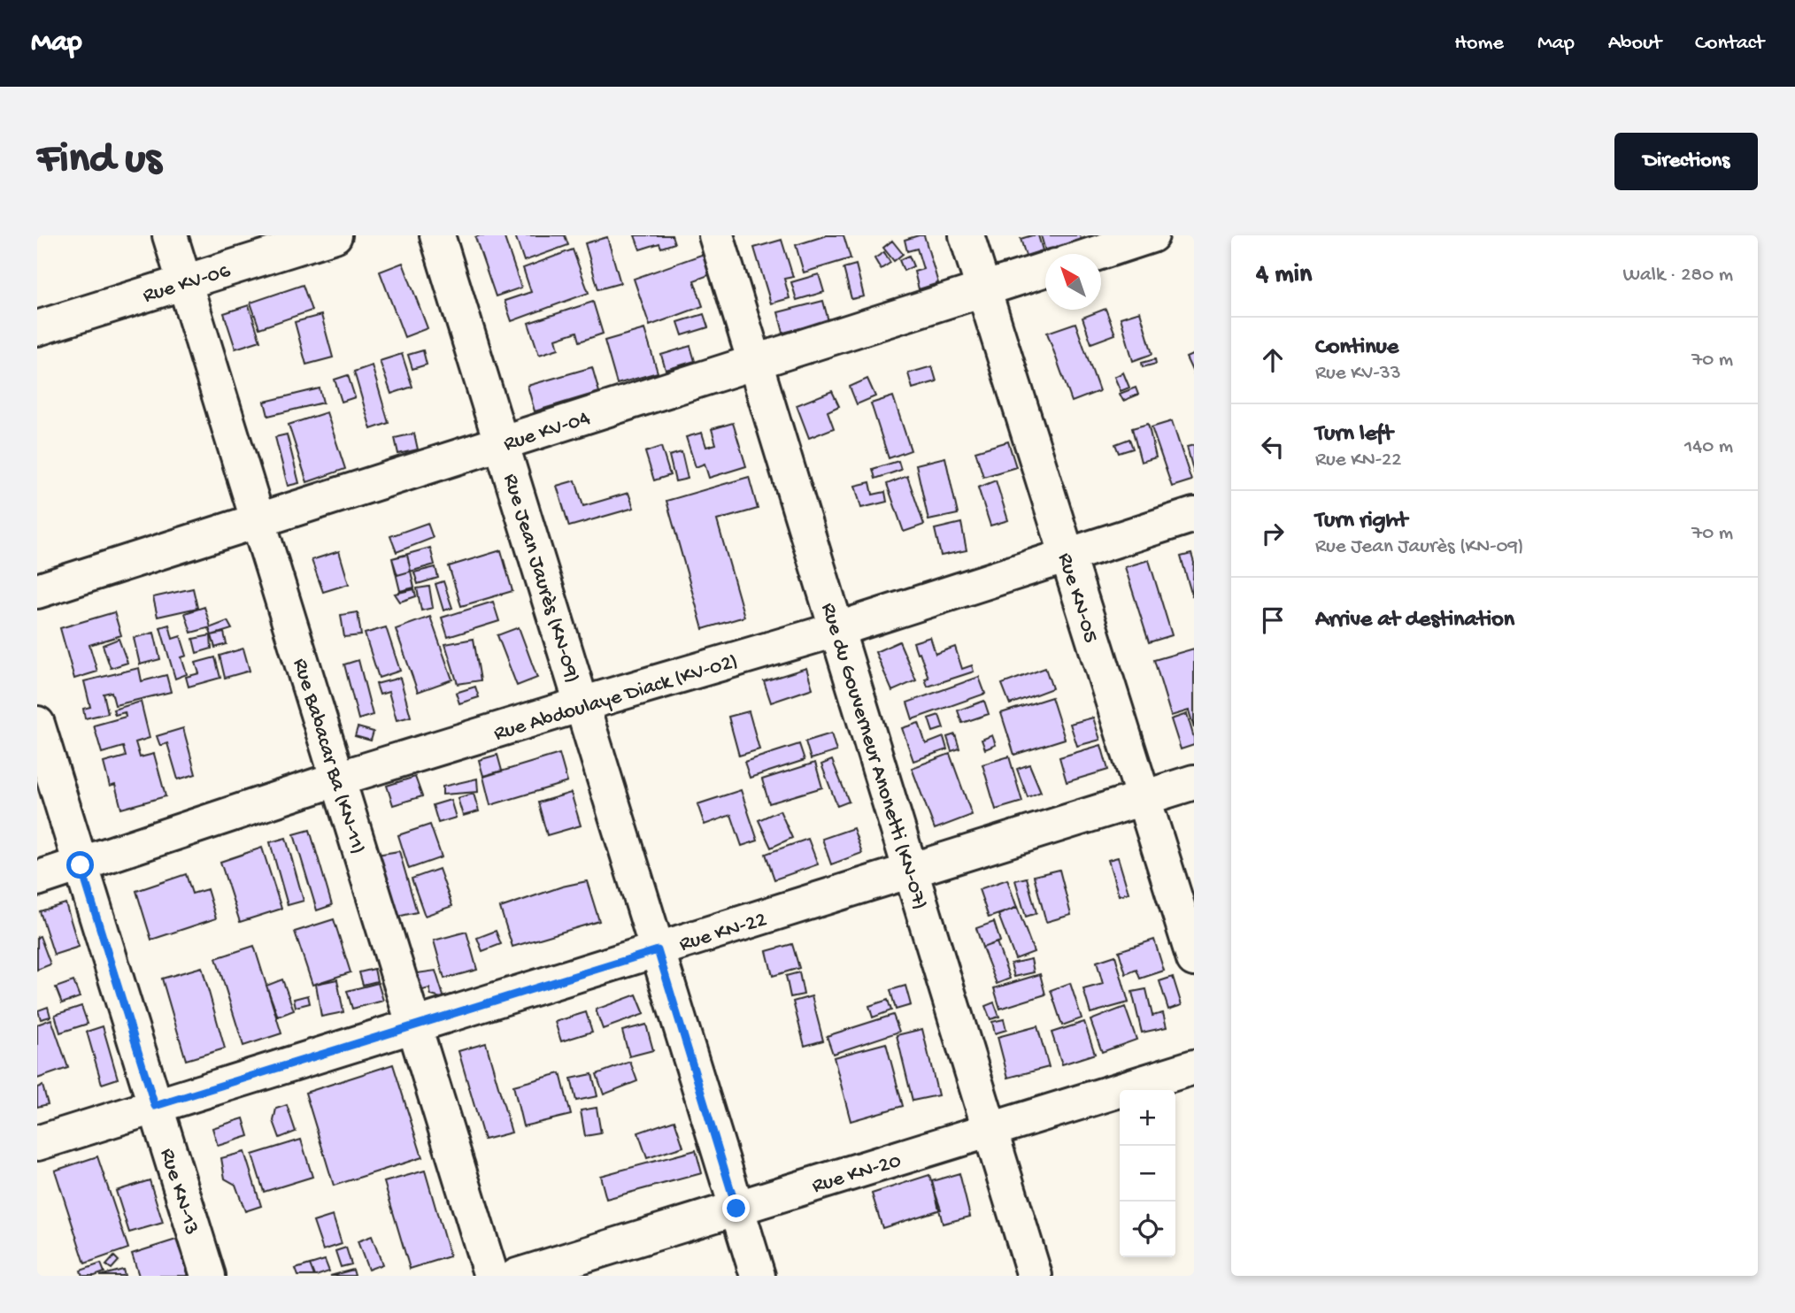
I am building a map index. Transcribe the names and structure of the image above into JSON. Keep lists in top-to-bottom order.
{
  "streets": {
    "street": [
      "Rue KV-06",
      "Rue KV-04",
      "Rue Jean Jaurès (KN-09)",
      "Rue KN-05",
      "Rue Abdoulaye Diack (KV-02)",
      "Rue Babacar Ba (KN-11)",
      "Rue du Gouverneur Anonetti (KN-07)",
      "Rue KN-22",
      "Rue KN-20",
      "Rue KN-13"
    ]
  },
  "crossings": [
    ["Rue KV-06", "Rue Babacar Ba (KN-11)"],
    ["Rue KV-04", "Rue Jean Jaurès (KN-09)"],
    ["Rue KV-04", "Rue KN-05"],
    ["Rue KV-04", "Rue Babacar Ba (KN-11)"],
    ["Rue KV-04", "Rue du Gouverneur Anonetti (KN-07)"],
    ["Rue Jean Jaurès (KN-09)", "Rue Abdoulaye Diack (KV-02)"],
    ["Rue Jean Jaurès (KN-09)", "Rue KN-22"],
    ["Rue Jean Jaurès (KN-09)", "Rue KN-20"],
    ["Rue KN-05", "Rue Abdoulaye Diack (KV-02)"],
    ["Rue KN-05", "Rue KN-22"],
    ["Rue Abdoulaye Diack (KV-02)", "Rue Babacar Ba (KN-11)"],
    ["Rue Abdoulaye Diack (KV-02)", "Rue du Gouverneur Anonetti (KN-07)"],
    ["Rue Abdoulaye Diack (KV-02)", "Rue KN-13"],
    ["Rue Babacar Ba (KN-11)", "Rue KN-22"],
    ["Rue du Gouverneur Anonetti (KN-07)", "Rue KN-22"],
    ["Rue du Gouverneur Anonetti (KN-07)", "Rue KN-20"],
    ["Rue KN-22", "Rue KN-13"]
  ],
  "north": "top left",
  "page": {
    "header": "Map",
    "nav": [
      "Home",
      "Map",
      "About",
      "Contact"
    ],
    "buttons": "Directions",
    "title": "Find us",
    "heading": ["4 min", "Walk · 280 m"],
    "list": [
      ["Continue", "Rue KV-33", "70 m"],
      ["Turn left", "Rue KN-22", "140 m"],
      ["Turn right", "Rue Jean Jaurès (KN-09)", "70 m"],
      "Arrive at destination"
    ],
    "map_buttons": ["+", "−"]
  }
}
